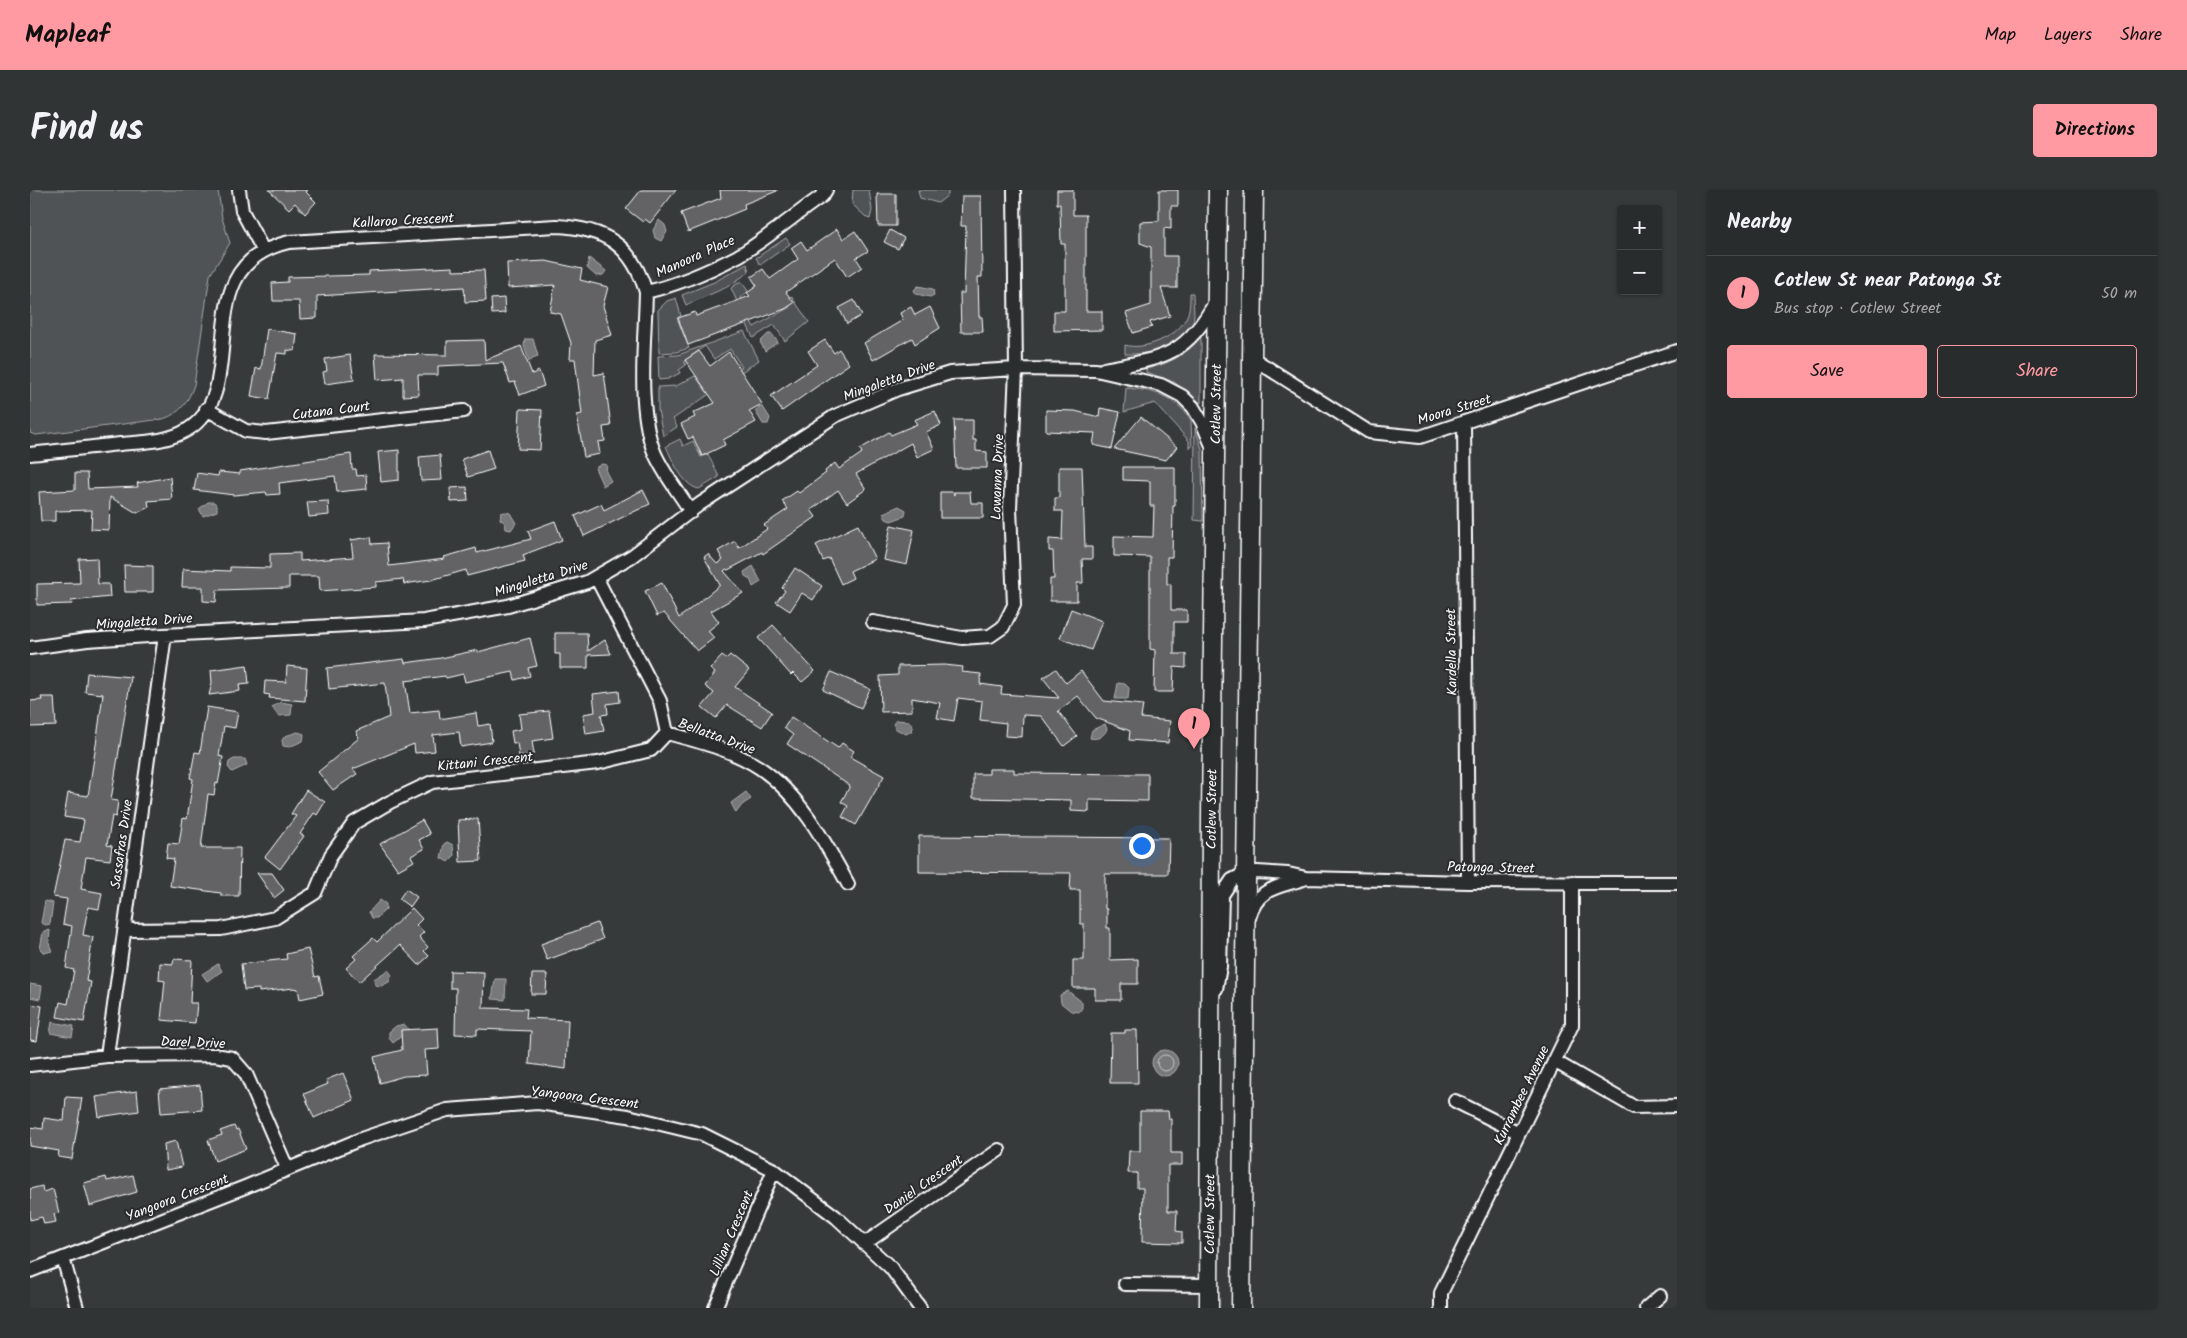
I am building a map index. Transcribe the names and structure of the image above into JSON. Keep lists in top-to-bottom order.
{
  "streets": {
    "main road": ["Cotlew Street"],
    "street": [
      "Kallaroo Crescent",
      "Manoora Place",
      "Mingaletta Drive",
      "Moora Street",
      "Cutana Court",
      "Lowanna Drive",
      "Kardella Street",
      "Bellatta Drive",
      "Kittani Crescent",
      "Sassafras Drive",
      "Patonga Street",
      "Darel Drive",
      "Kurrambee Avenue",
      "Yangoora Crescent",
      "Daniel Crescent",
      "Lillian Crescent"
    ]
  },
  "crossings": [
    ["Kallaroo Crescent", "Manoora Place"],
    ["Kallaroo Crescent", "Mingaletta Drive"],
    ["Kallaroo Crescent", "Cutana Court"],
    ["Mingaletta Drive", "Cotlew Street"],
    ["Mingaletta Drive", "Lowanna Drive"],
    ["Mingaletta Drive", "Sassafras Drive"],
    ["Moora Street", "Kardella Street"],
    ["Kardella Street", "Patonga Street"],
    ["Bellatta Drive", "Kittani Crescent"],
    ["Kittani Crescent", "Sassafras Drive"],
    ["Sassafras Drive", "Darel Drive"],
    ["Patonga Street", "Kurrambee Avenue"],
    ["Darel Drive", "Yangoora Crescent"],
    ["Yangoora Crescent", "Daniel Crescent"],
    ["Yangoora Crescent", "Lillian Crescent"]
  ],
  "page": {
    "header": "Mapleaf",
    "nav": ["Map", "Layers", "Share"],
    "title": "Find us",
    "buttons": [
      "Directions",
      ["Save", "Share"]
    ],
    "heading": "Nearby",
    "map_buttons": ["+", "−"],
    "list": [
      {
        "mark": "1",
        "name": "Cotlew St near Patonga St",
        "note": "Bus stop · Cotlew Street",
        "value": "50 m"
      }
    ],
    "pins": "1"
  }
}
